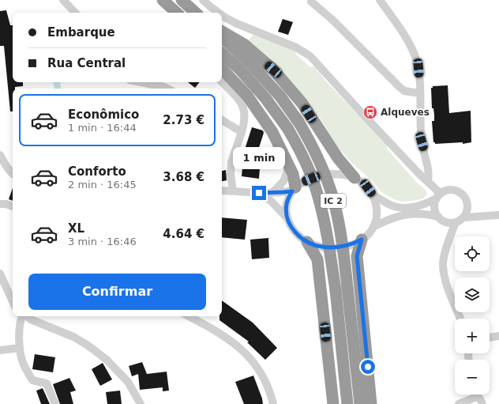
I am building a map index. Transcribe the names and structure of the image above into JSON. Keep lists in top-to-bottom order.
{
  "streets": {
    "highway": ["IC 2"]
  },
  "places": {
    "bus stop": ["Alqueves"]
  },
  "page": {
    "banner": ["Embarque", "Rua Central"],
    "list": [
      {
        "name": "Econômico",
        "note": "1 min · 16:44",
        "value": "2.73 €"
      },
      {
        "name": "Conforto",
        "note": "2 min · 16:45",
        "value": "3.68 €"
      },
      {
        "name": "XL",
        "note": "3 min · 16:46",
        "value": "4.64 €"
      }
    ],
    "bubble": "1 min",
    "map_buttons": ["+", "−"],
    "buttons": "Confirmar"
  }
}
